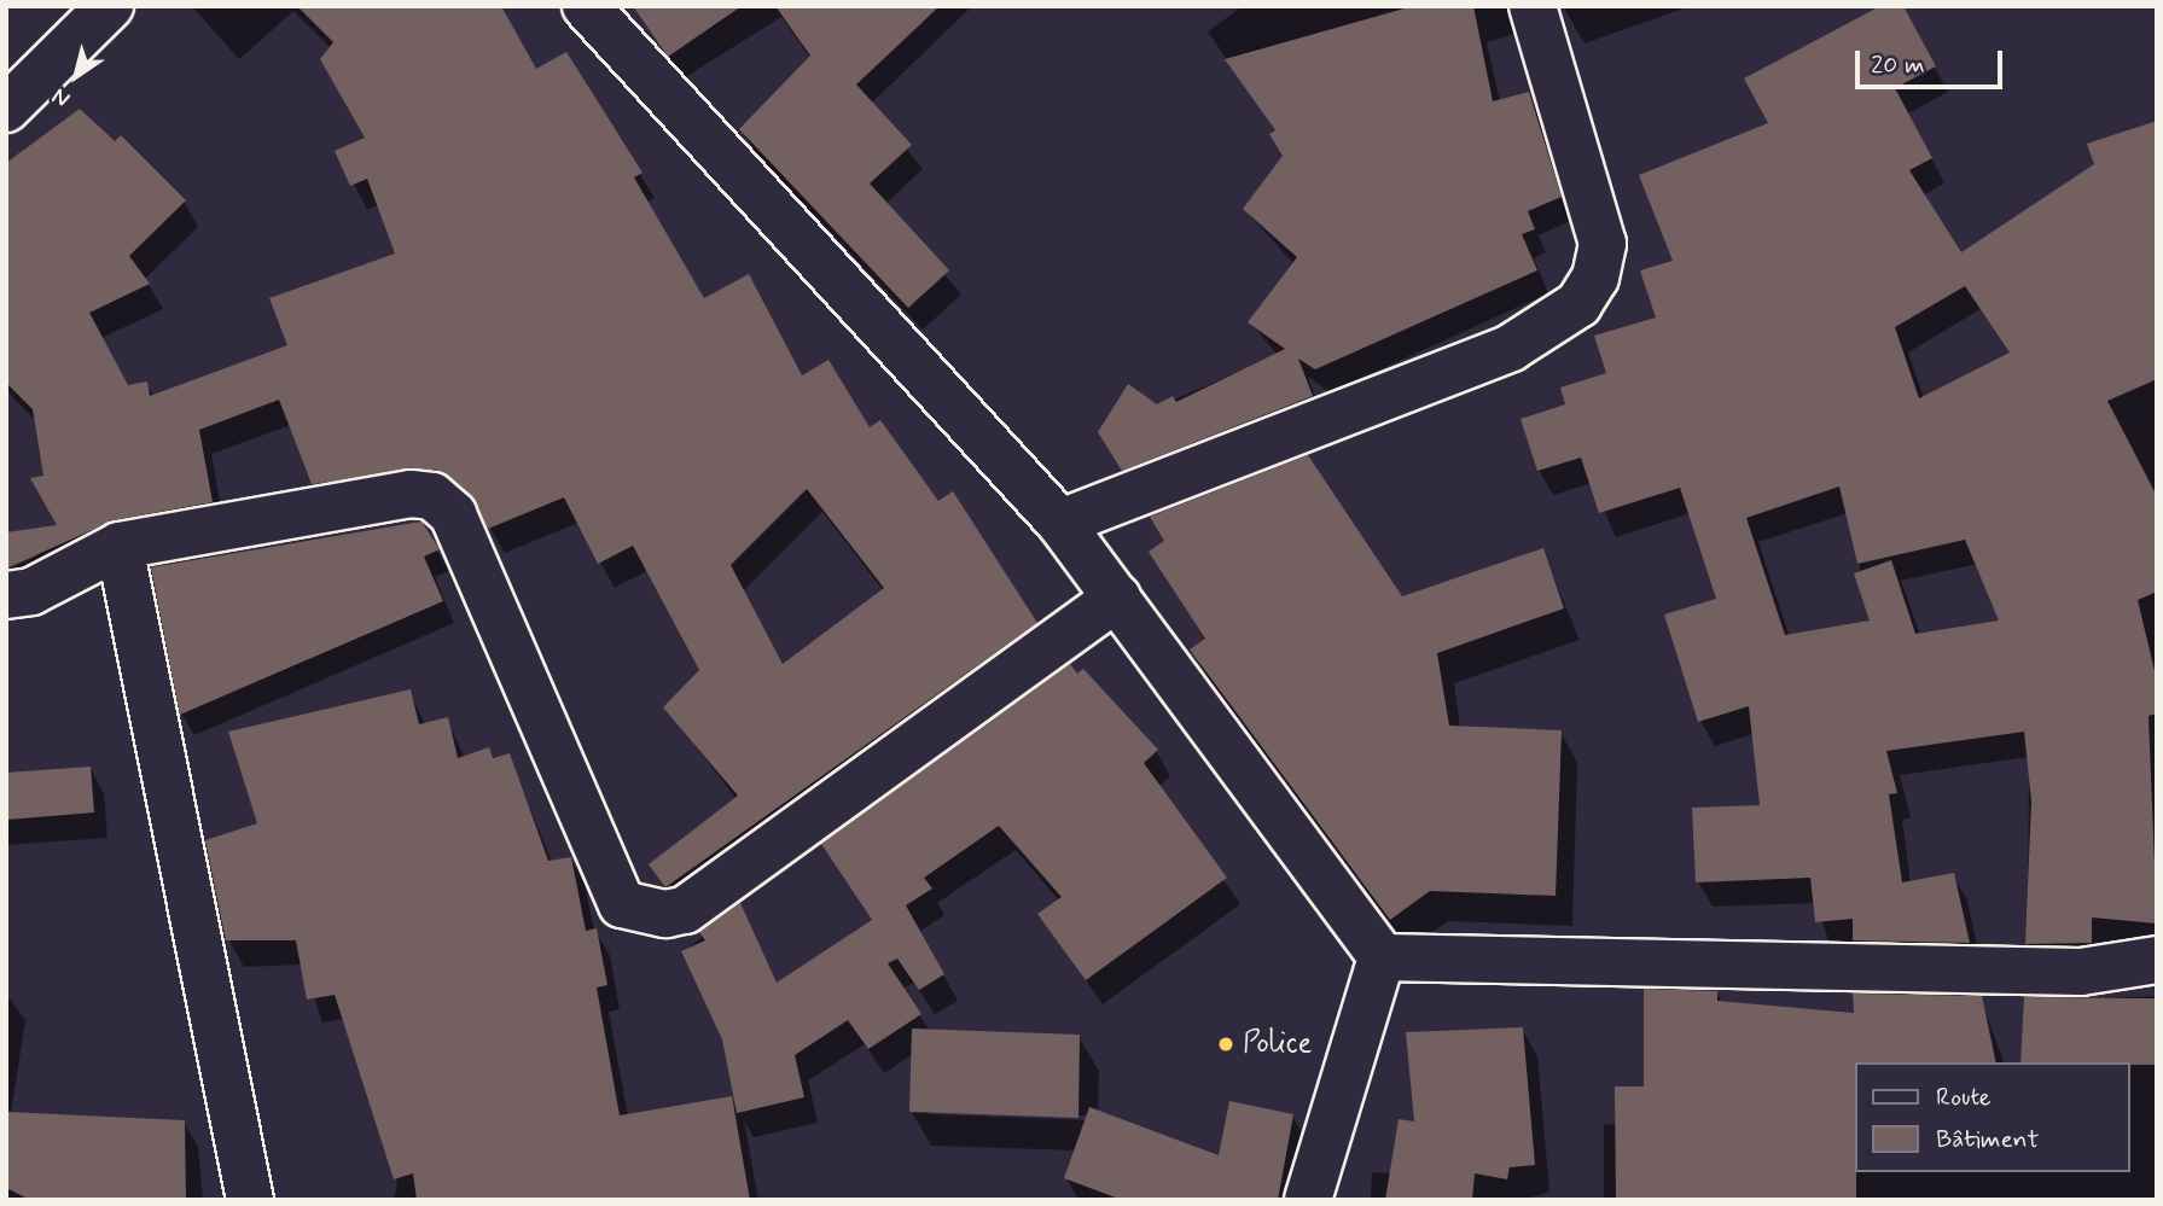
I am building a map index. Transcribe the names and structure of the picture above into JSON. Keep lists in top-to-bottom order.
{
  "places": ["Police"],
  "legend": ["Route", "Bâtiment"],
  "scale_bar": "20 m",
  "north": "bottom left"
}
